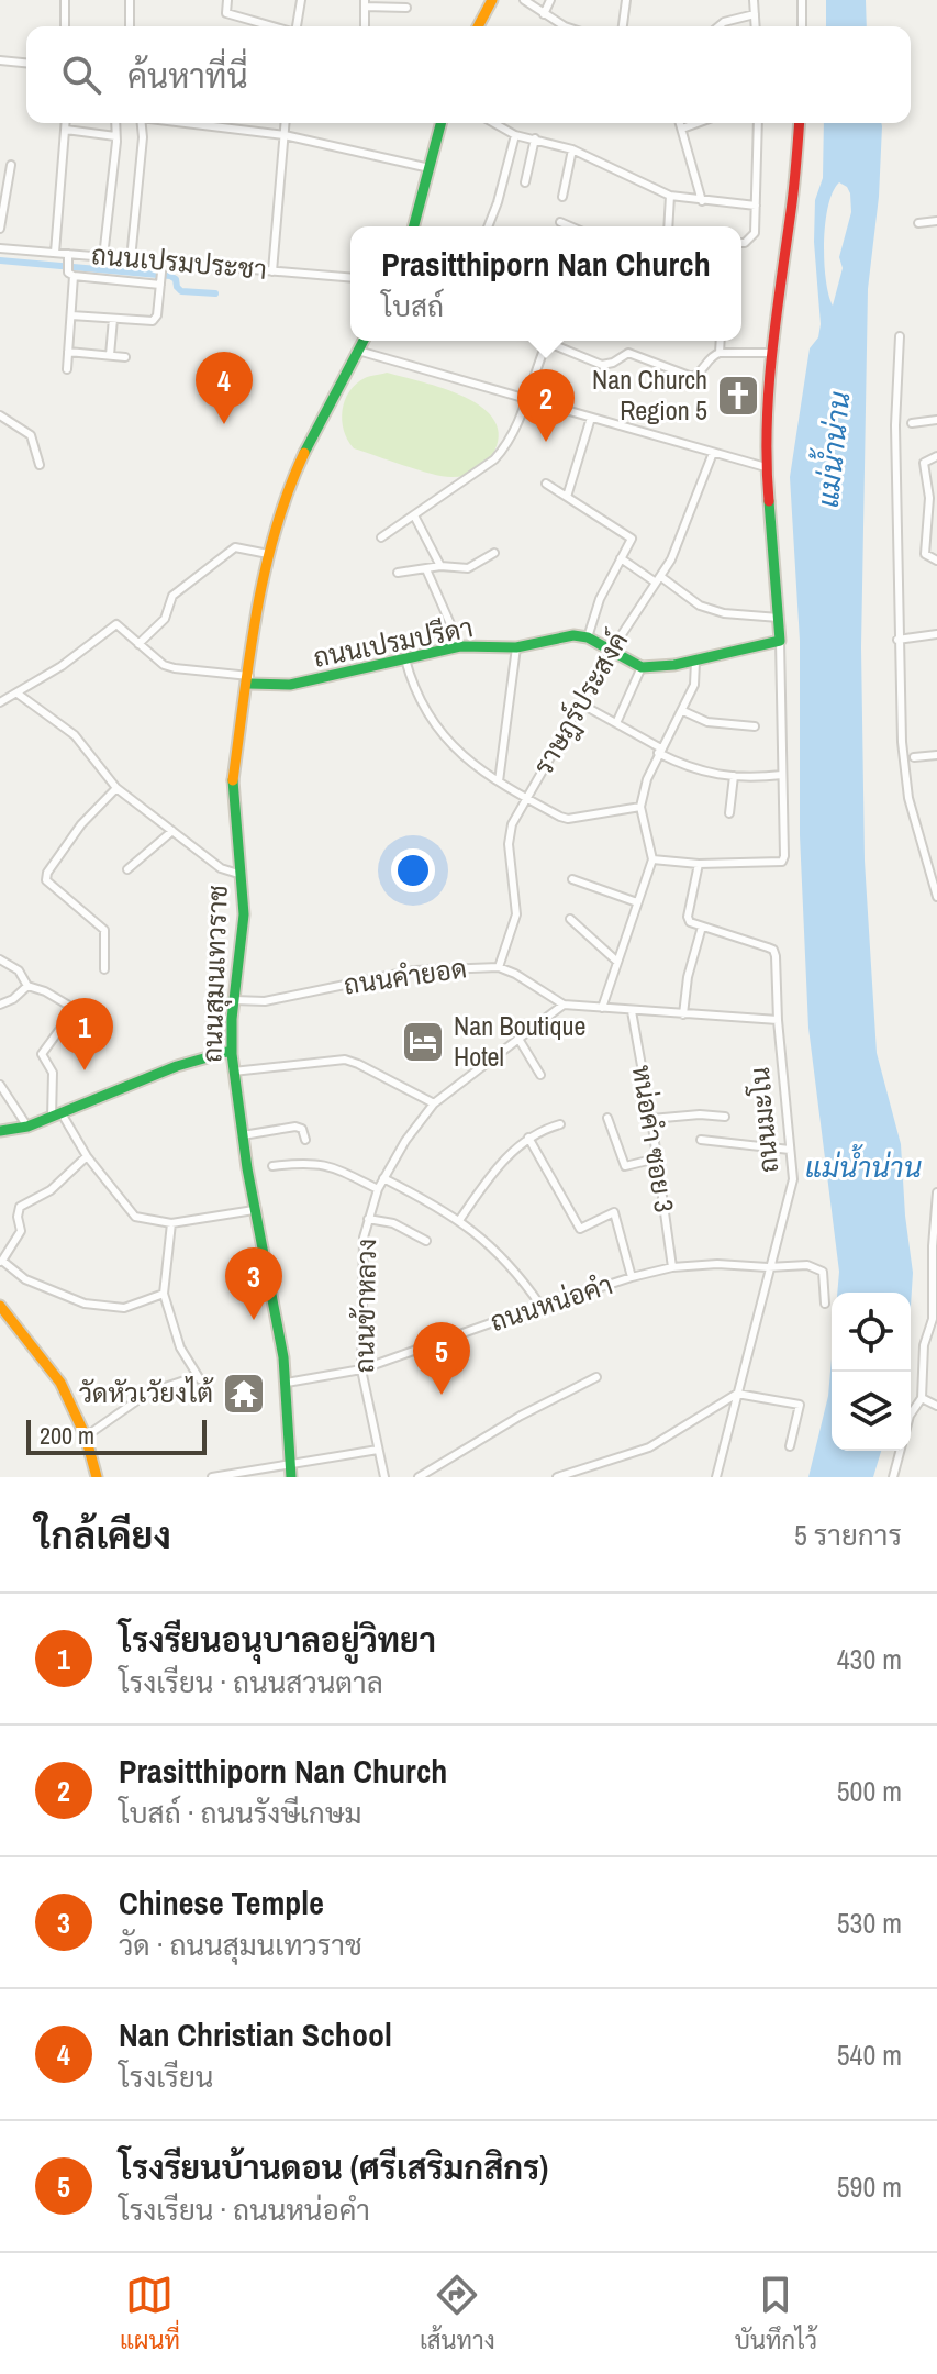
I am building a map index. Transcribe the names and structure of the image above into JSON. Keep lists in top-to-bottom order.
{
  "streets": {
    "street": [
      "ถนนเปรมประชา",
      "ถนนเปรมปรีดา",
      "ราษฎร์ประสงค์",
      "ถนนสุมนเทวราช",
      "ถนนคำยอด",
      "ถนนมะโน",
      "หน่อคำ ซอย 3",
      "ถนนหน่อคำ",
      "ถนนข้าหลวง"
    ]
  },
  "crossings": [
    ["ถนนเปรมปรีดา", "ถนนสุมนเทวราช"],
    ["ราษฎร์ประสงค์", "ถนนคำยอด"],
    ["ถนนสุมนเทวราช", "ถนนคำยอด"],
    ["ถนนสุมนเทวราช", "ถนนหน่อคำ"],
    ["ถนนคำยอด", "ถนนมะโน"],
    ["ถนนคำยอด", "หน่อคำ ซอย 3"],
    ["ถนนคำยอด", "ถนนข้าหลวง"],
    ["ถนนมะโน", "ถนนหน่อคำ"],
    ["หน่อคำ ซอย 3", "ถนนหน่อคำ"],
    ["ถนนหน่อคำ", "ถนนข้าหลวง"]
  ],
  "water": ["แม่น้ำน่าน"],
  "places": {
    "church": ["Nan Church Region 5"],
    "hotel": ["Nan Boutique Hotel"],
    "temple": ["วัดหัวเวัยงไต้"]
  },
  "scale_bar": "200 m",
  "page": {
    "search": "ค้นหาที่นี่",
    "popup": ["Prasitthiporn Nan Church", "โบสถ์"],
    "pins": [
      "4",
      "2",
      "1",
      "3",
      "5"
    ],
    "scale": "200 m",
    "heading": ["ใกล้เคียง", "5 รายการ"],
    "list": [
      {
        "mark": "1",
        "name": "โรงรียนอนุบาลอยู่วิทยา",
        "note": "โรงเรียน · ถนนสวนตาล",
        "value": "430 m"
      },
      {
        "mark": "2",
        "name": "Prasitthiporn Nan Church",
        "note": "โบสถ์ · ถนนรังษีเกษม",
        "value": "500 m"
      },
      {
        "mark": "3",
        "name": "Chinese Temple",
        "note": "วัด · ถนนสุมนเทวราช",
        "value": "530 m"
      },
      {
        "mark": "4",
        "name": "Nan Christian School",
        "note": "โรงเรียน",
        "value": "540 m"
      },
      {
        "mark": "5",
        "name": "โรงรียนบ้านดอน (ศรีเสริมกสิกร)",
        "note": "โรงเรียน · ถนนหน่อคำ",
        "value": "590 m"
      }
    ],
    "nav": ["แผนที่", "เส้นทาง", "บันทึกไว้"]
  }
}
